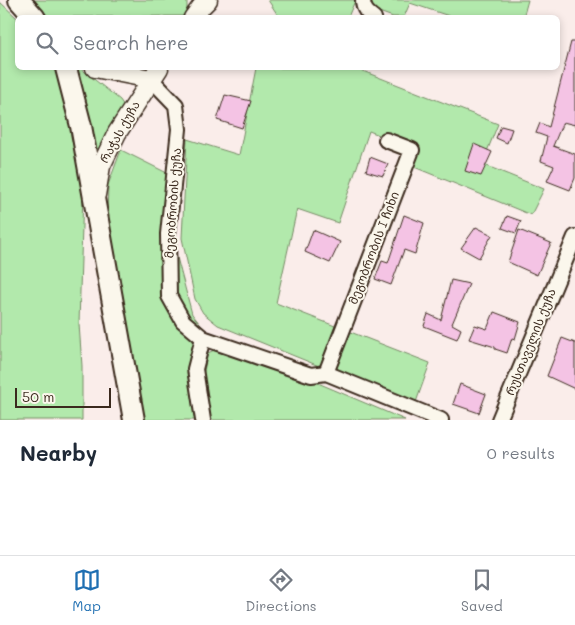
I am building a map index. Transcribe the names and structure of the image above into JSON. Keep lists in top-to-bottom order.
{
  "streets": {
    "street": [
      "რაჭას ქუჩა",
      "მეგობრობის ქუჩა",
      "მეგობრობის I ჩიხი",
      "რუსთაველის ქუჩა"
    ]
  },
  "crossings": [
    ["რაჭას ქუჩა", "მეგობრობის ქუჩა"],
    ["მეგობრობის ქუჩა", "მეგობრობის I ჩიხი"]
  ],
  "scale_bar": "50 m",
  "page": {
    "search": "Search here",
    "scale": "50 m",
    "heading": ["Nearby", "0 results"],
    "nav": ["Map", "Directions", "Saved"]
  }
}
